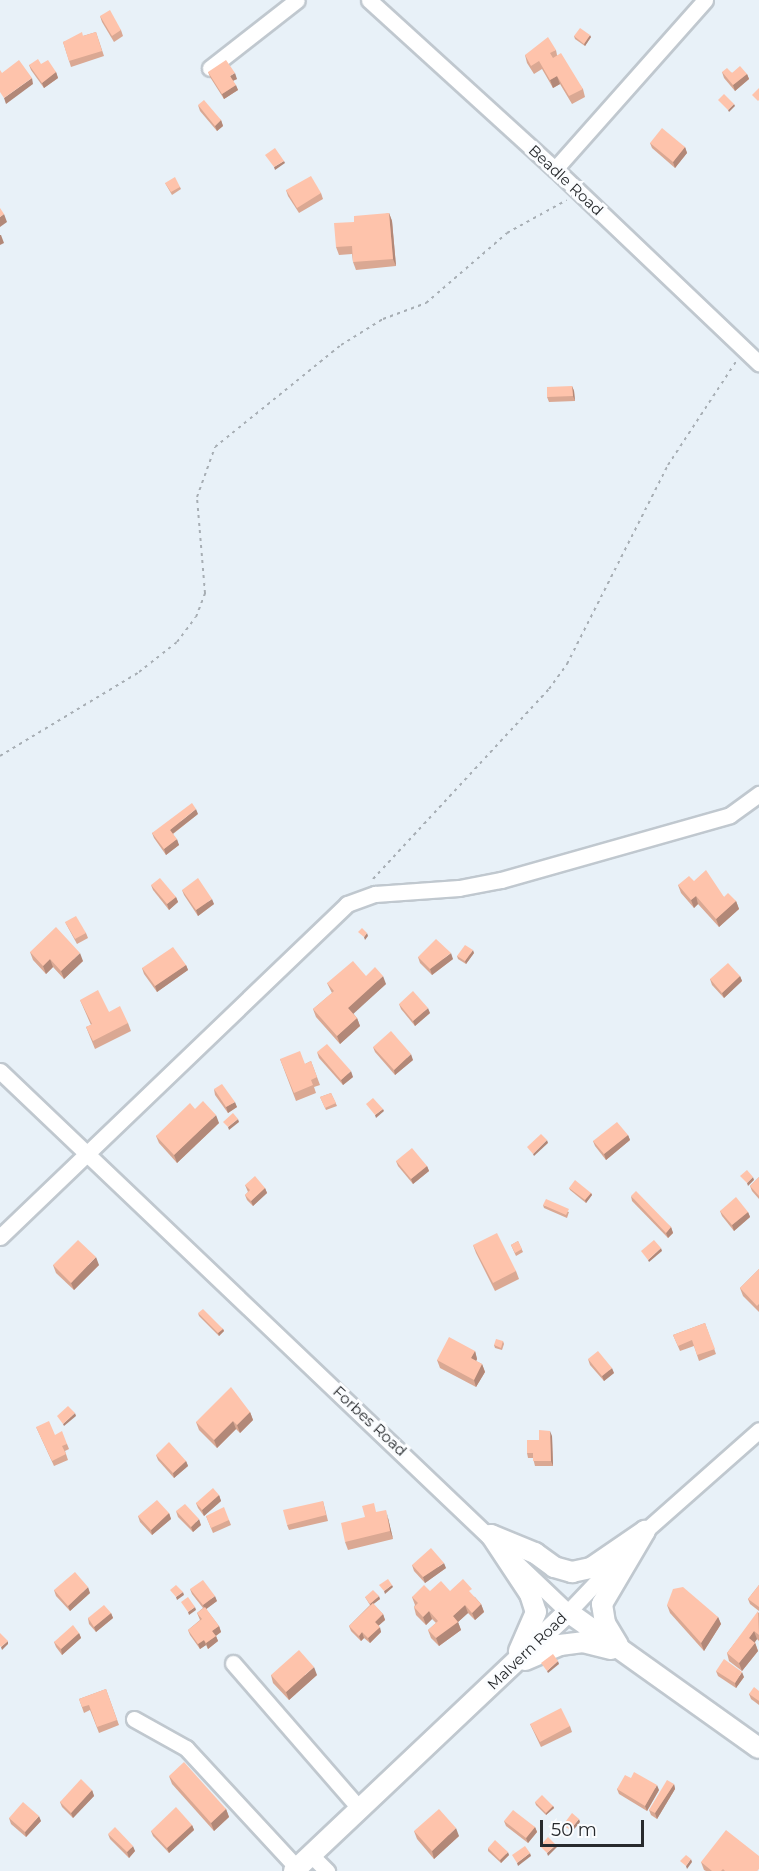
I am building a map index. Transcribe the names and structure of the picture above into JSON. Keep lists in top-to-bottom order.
{
  "streets": {
    "main road": ["Forbes Road", "Malvern Road"],
    "street": ["Beadle Road"]
  },
  "crossings": [
    ["Forbes Road", "Malvern Road"]
  ],
  "scale_bar": "50 m"
}
